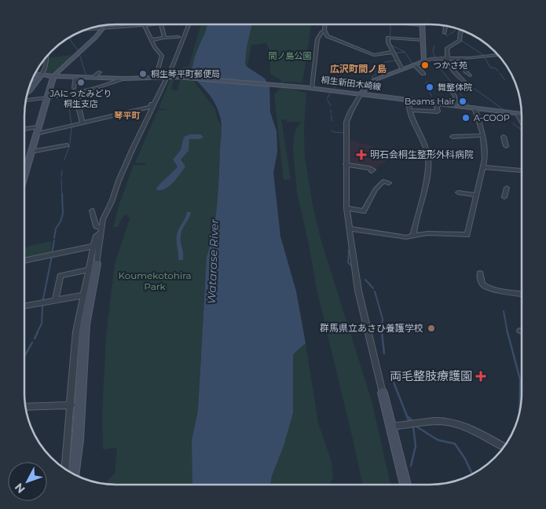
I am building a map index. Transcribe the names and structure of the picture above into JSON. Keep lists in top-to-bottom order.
{
  "streets": {
    "street": ["桐生新田木崎線"]
  },
  "districts": ["広沢町間ノ島", "琴平町"],
  "water": ["Watarase River"],
  "parks": ["間ノ島公園", "Koumekotohira Park"],
  "places": {
    "other": [
      "つかさ苑",
      "桐生琴平町郵便局",
      "JAにったみどり 桐生支店",
      "舞整体院",
      "Beams Hair",
      "A-COOP",
      "群馬県立あさひ養護学校"
    ],
    "health": ["明石会桐生整形外科病院", "両毛整肢療護園"]
  },
  "north": "bottom left"
}
